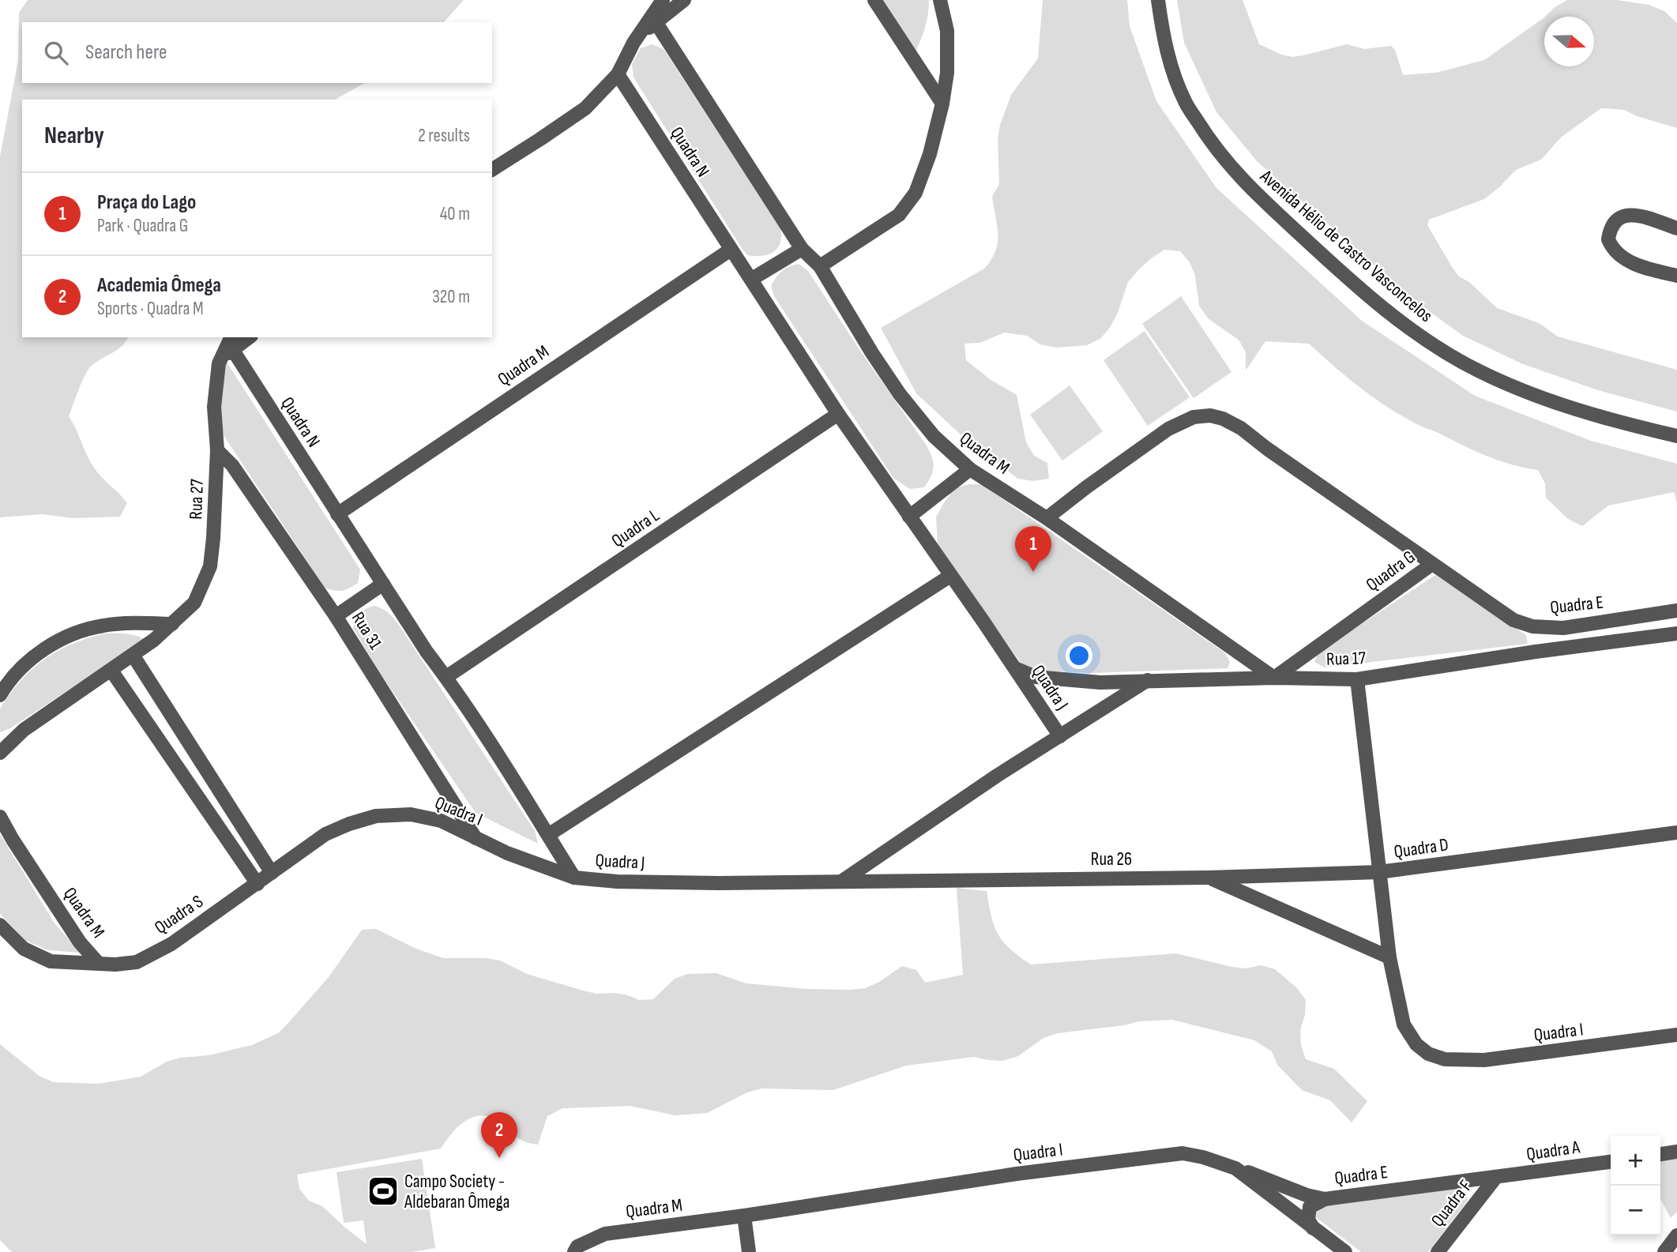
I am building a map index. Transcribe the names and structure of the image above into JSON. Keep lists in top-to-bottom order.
{
  "streets": {
    "street": [
      "Quadra N",
      "Avenida Hélio de Castro Vasconcelos",
      "Quadra M",
      "Rua 27",
      "Quadra L",
      "Quadra G",
      "Quadra E",
      "Rua 31",
      "Rua 17",
      "Quadra J",
      "Quadra I",
      "Quadra D",
      "Rua 26",
      "Quadra S",
      "Quadra A",
      "Quadra F"
    ]
  },
  "crossings": [
    ["Quadra N", "Quadra M"],
    ["Quadra N", "Rua 27"],
    ["Quadra M", "Quadra G"],
    ["Quadra M", "Quadra I"],
    ["Quadra M", "Quadra S"],
    ["Rua 27", "Rua 31"],
    ["Quadra G", "Quadra E"],
    ["Quadra G", "Rua 17"],
    ["Quadra E", "Quadra I"],
    ["Quadra E", "Quadra A"],
    ["Quadra E", "Quadra F"],
    ["Rua 31", "Quadra I"],
    ["Rua 17", "Quadra J"],
    ["Quadra J", "Quadra I"],
    ["Quadra J", "Rua 26"],
    ["Quadra I", "Quadra D"],
    ["Quadra I", "Quadra S"],
    ["Quadra D", "Rua 26"],
    ["Quadra A", "Quadra F"]
  ],
  "places": {
    "sports": ["Campo Society - Aldebaran Ômega"]
  },
  "north": "right",
  "page": {
    "search": "Search here",
    "heading": ["Nearby", "2 results"],
    "list": [
      {
        "mark": "1",
        "name": "Praça do Lago",
        "note": "Park · Quadra G",
        "value": "40 m"
      },
      {
        "mark": "2",
        "name": "Academia Ômega",
        "note": "Sports · Quadra M",
        "value": "320 m"
      }
    ],
    "pins": ["1", "2"],
    "map_buttons": ["+", "−"]
  }
}
